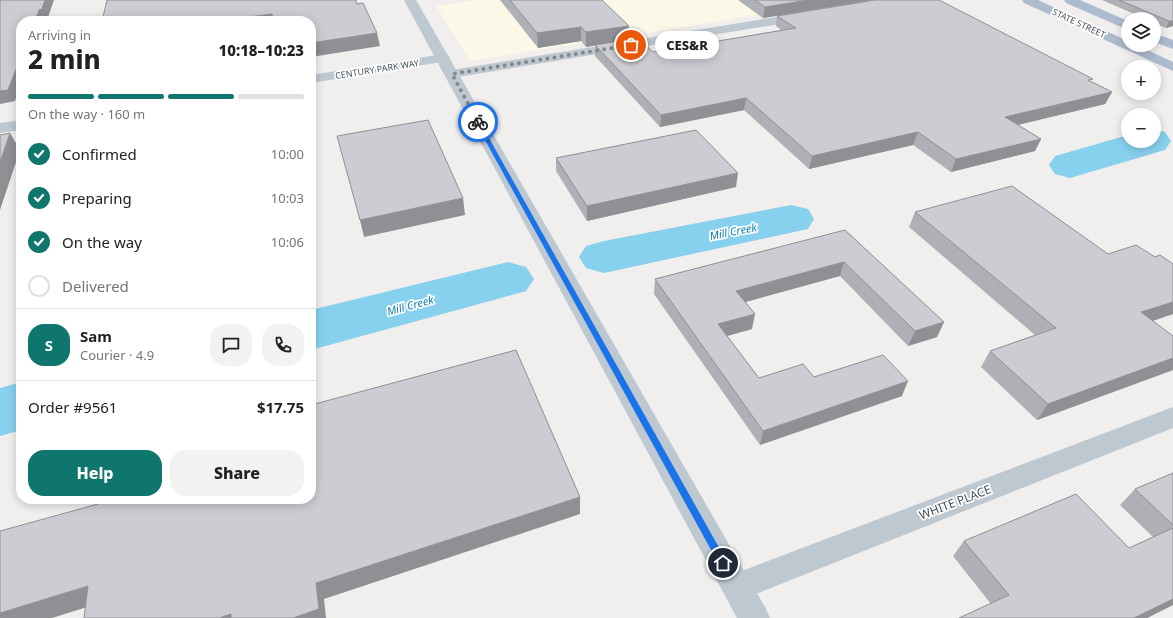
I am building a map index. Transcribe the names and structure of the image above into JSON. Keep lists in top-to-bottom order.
{
  "streets": {
    "main road": ["STATE STREET"],
    "street": ["CENTURY PARK WAY", "WHITE PLACE"]
  },
  "water": ["Mill Creek"],
  "places": ["CES&R"],
  "page": {
    "map_buttons": ["+", "−"],
    "heading": ["2 min", "Arriving in", "10:18–10:23"],
    "panel": [
      "Sam",
      "Courier · 4.9",
      "Order #9561",
      "$17.75"
    ],
    "bubble": "CES&R",
    "bar": "On the way · 160 m",
    "list": [
      ["Confirmed", "10:00"],
      ["Preparing", "10:03"],
      ["On the way", "10:06"],
      "Delivered"
    ],
    "round": "S",
    "buttons": ["Help", "Share"]
  }
}
